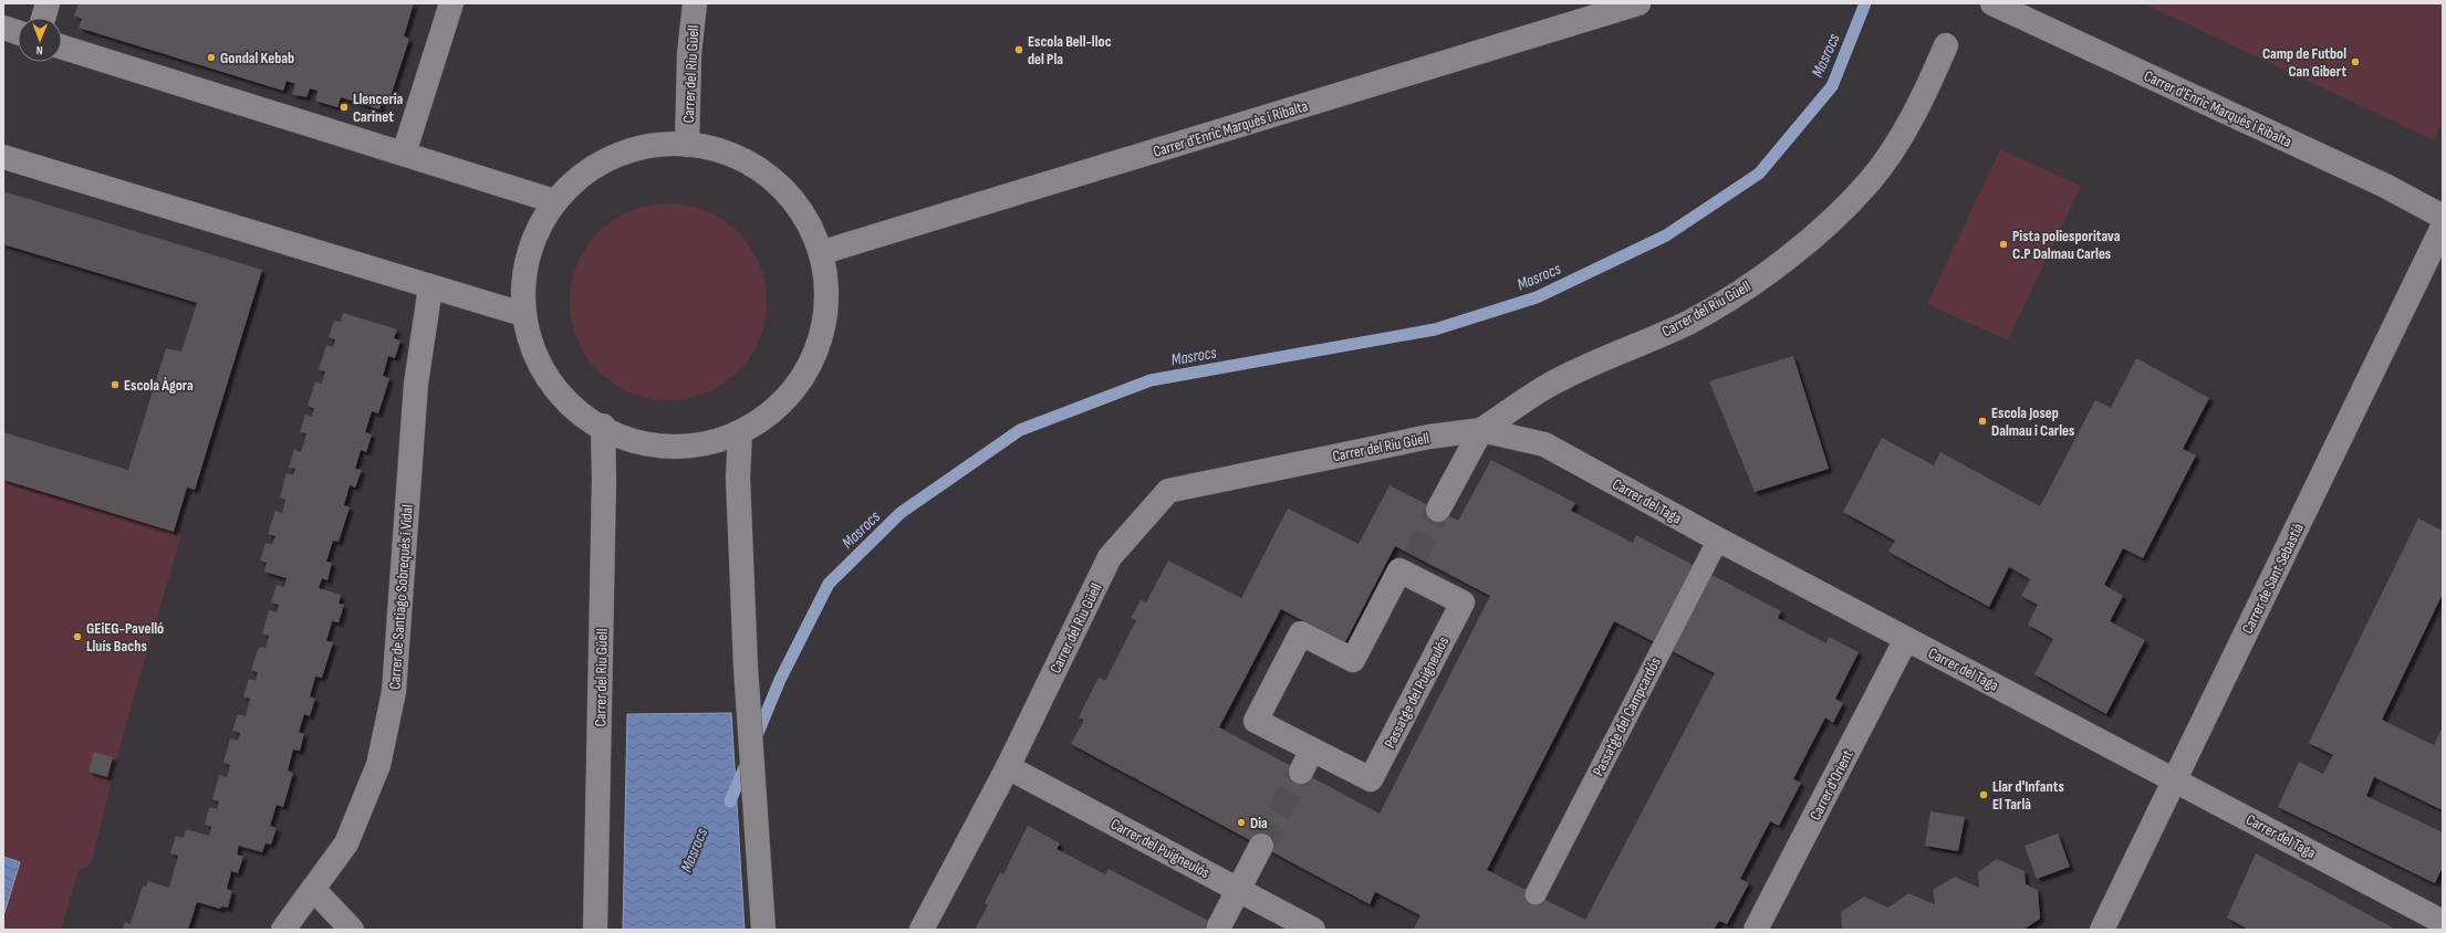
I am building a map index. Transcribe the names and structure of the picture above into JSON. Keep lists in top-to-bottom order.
{
  "streets": {
    "street": [
      "Carrer del Riu Güell",
      "Carrer d'Enric Marquès i Ribalta",
      "Carrer del Taga",
      "Carrer de Sant Sebastià",
      "Carrer de Santiago Sobrequés i Vidal",
      "Passatge del Puigneulós",
      "Carrer d'Orient",
      "Carrer del Puigneulós"
    ],
    "lane": ["Passatge del Campcardós"]
  },
  "crossings": [
    ["Carrer del Riu Güell", "Carrer del Taga"],
    ["Carrer del Riu Güell", "Carrer del Puigneulós"],
    ["Carrer del Taga", "Carrer de Sant Sebastià"],
    ["Carrer del Taga", "Passatge del Campcardós"],
    ["Carrer del Taga", "Carrer d'Orient"]
  ],
  "water": ["Masrocs"],
  "places": [
    "Escola Bell-lloc del Pla",
    "Gondal Kebab",
    "Camp de Futbol Can Gibert",
    "Llenceria Carinet",
    "Pista poliesporitava C.P Dalmau Carles",
    "Escola Àgora",
    "Escola Josep Dalmau i Carles",
    "GEiEG-Pavelló Lluís Bachs",
    "Llar d'Infants El Tarlà",
    "Dia"
  ],
  "north": "bottom"
}
